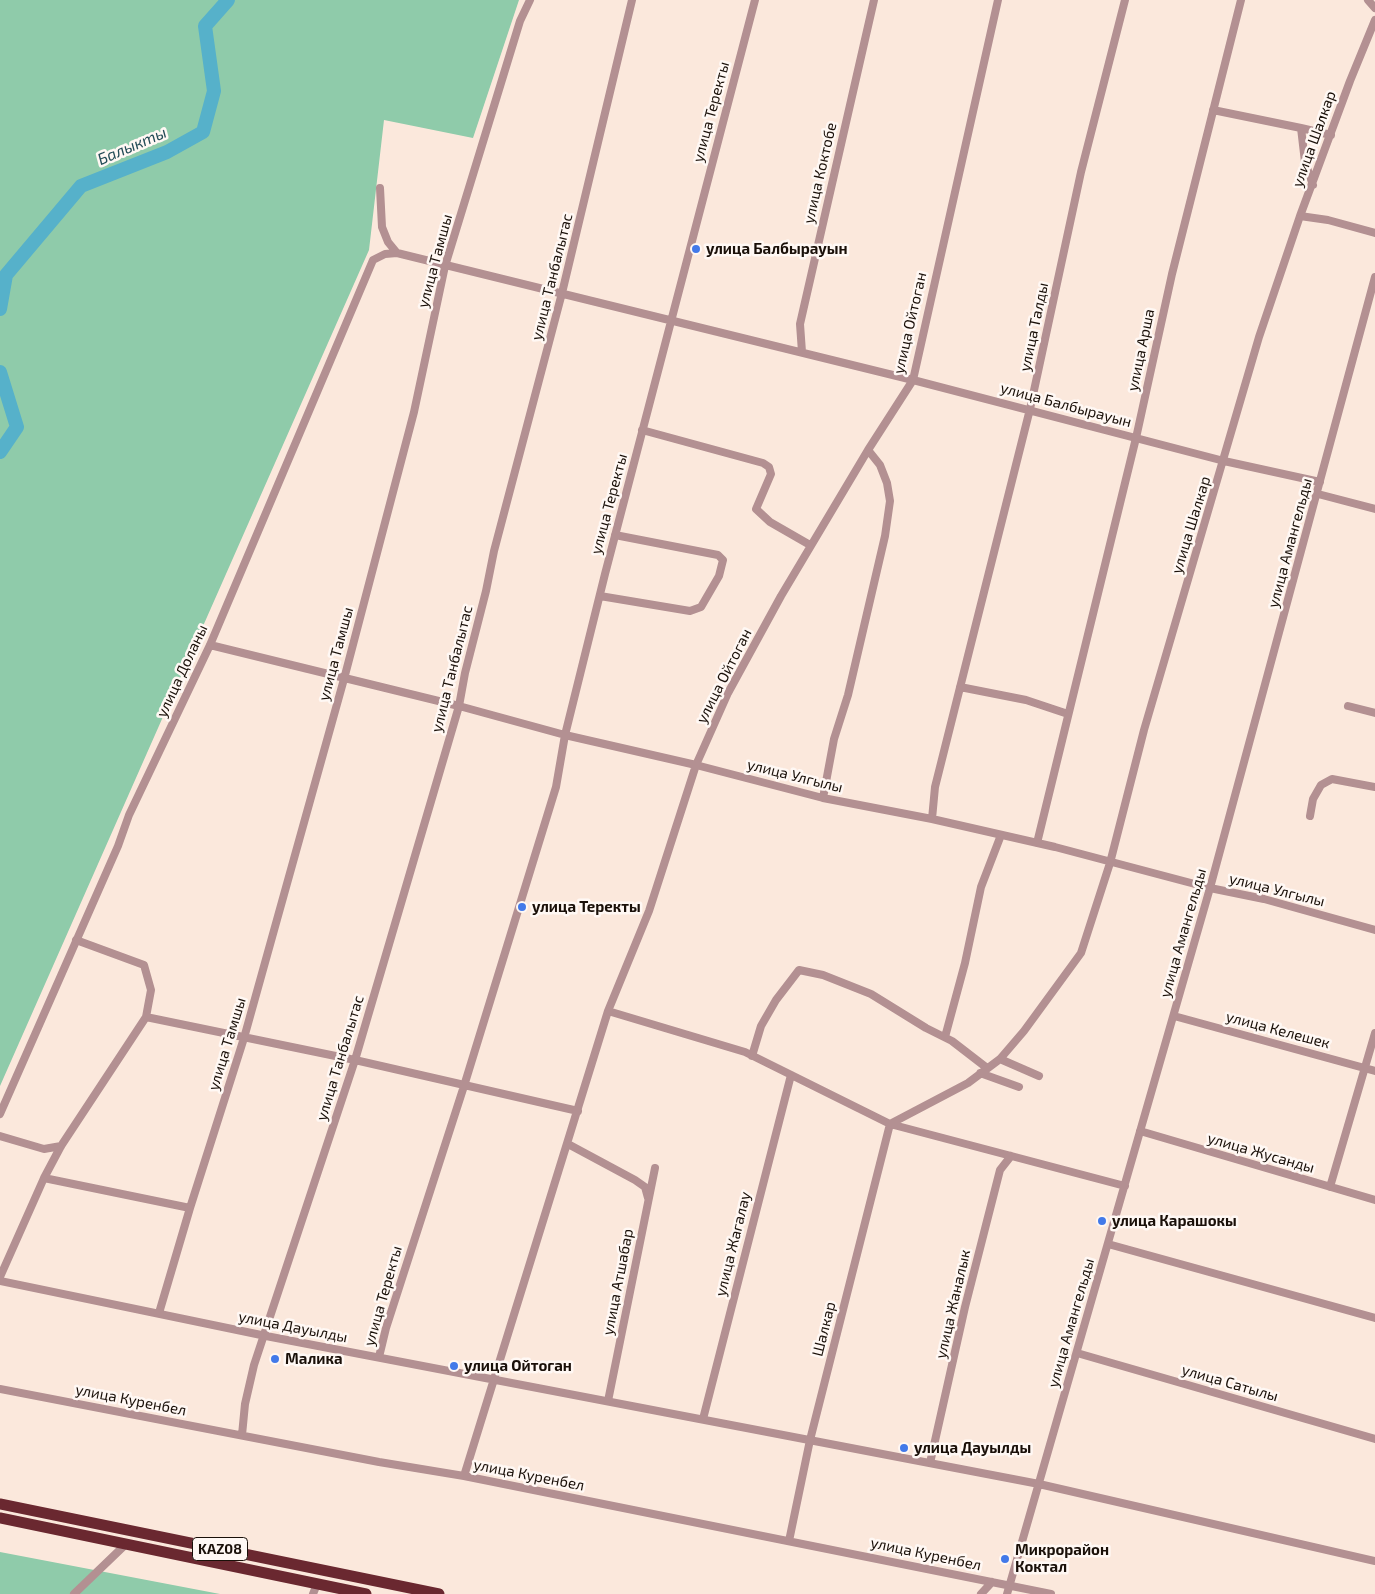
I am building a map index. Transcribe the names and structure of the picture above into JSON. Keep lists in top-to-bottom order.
{
  "streets": {
    "highway": ["KAZ08"],
    "street": [
      "улица Теректы",
      "улица Шалкар",
      "улица Коктобе",
      "улица Тамшы",
      "улица Танбалытас",
      "улица Ойтоган",
      "улица Талды",
      "улица Арша",
      "улица Балбырауын",
      "улица Амангельды",
      "улица Доланы",
      "улица Улгылы",
      "улица Келешек",
      "улица Жусанды",
      "улица Жагалау",
      "улица Атшабар",
      "улица Жаналык",
      "улица Дауылды",
      "Шалкар",
      "улица Сатылы",
      "улица Куренбел"
    ]
  },
  "crossings": [
    ["улица Теректы", "улица Балбырауын"],
    ["улица Теректы", "улица Улгылы"],
    ["улица Теректы", "улица Дауылды"],
    ["улица Шалкар", "улица Балбырауын"],
    ["улица Шалкар", "улица Улгылы"],
    ["улица Шалкар", "Шалкар"],
    ["улица Коктобе", "улица Балбырауын"],
    ["улица Тамшы", "улица Балбырауын"],
    ["улица Тамшы", "улица Улгылы"],
    ["улица Тамшы", "улица Дауылды"],
    ["улица Танбалытас", "улица Балбырауын"],
    ["улица Танбалытас", "улица Улгылы"],
    ["улица Танбалытас", "улица Дауылды"],
    ["улица Танбалытас", "улица Куренбел"],
    ["улица Ойтоган", "улица Балбырауын"],
    ["улица Ойтоган", "улица Улгылы"],
    ["улица Ойтоган", "улица Дауылды"],
    ["улица Ойтоган", "улица Куренбел"],
    ["улица Талды", "улица Балбырауын"],
    ["улица Талды", "улица Улгылы"],
    ["улица Арша", "улица Балбырауын"],
    ["улица Арша", "улица Улгылы"],
    ["улица Балбырауын", "улица Амангельды"],
    ["улица Балбырауын", "улица Доланы"],
    ["улица Амангельды", "улица Улгылы"],
    ["улица Амангельды", "улица Келешек"],
    ["улица Амангельды", "улица Жусанды"],
    ["улица Амангельды", "улица Дауылды"],
    ["улица Амангельды", "улица Сатылы"],
    ["улица Амангельды", "улица Куренбел"],
    ["улица Доланы", "улица Улгылы"],
    ["улица Жагалау", "улица Дауылды"],
    ["улица Атшабар", "улица Дауылды"],
    ["улица Жаналык", "улица Дауылды"],
    ["улица Дауылды", "Шалкар"],
    ["Шалкар", "улица Куренбел"]
  ],
  "water": ["Балыкты"],
  "places": [
    "улица Балбырауын",
    "улица Теректы",
    "улица Карашокы",
    "Малика",
    "улица Ойтоган",
    "улица Дауылды",
    "Микрорайон Коктал"
  ]
}
